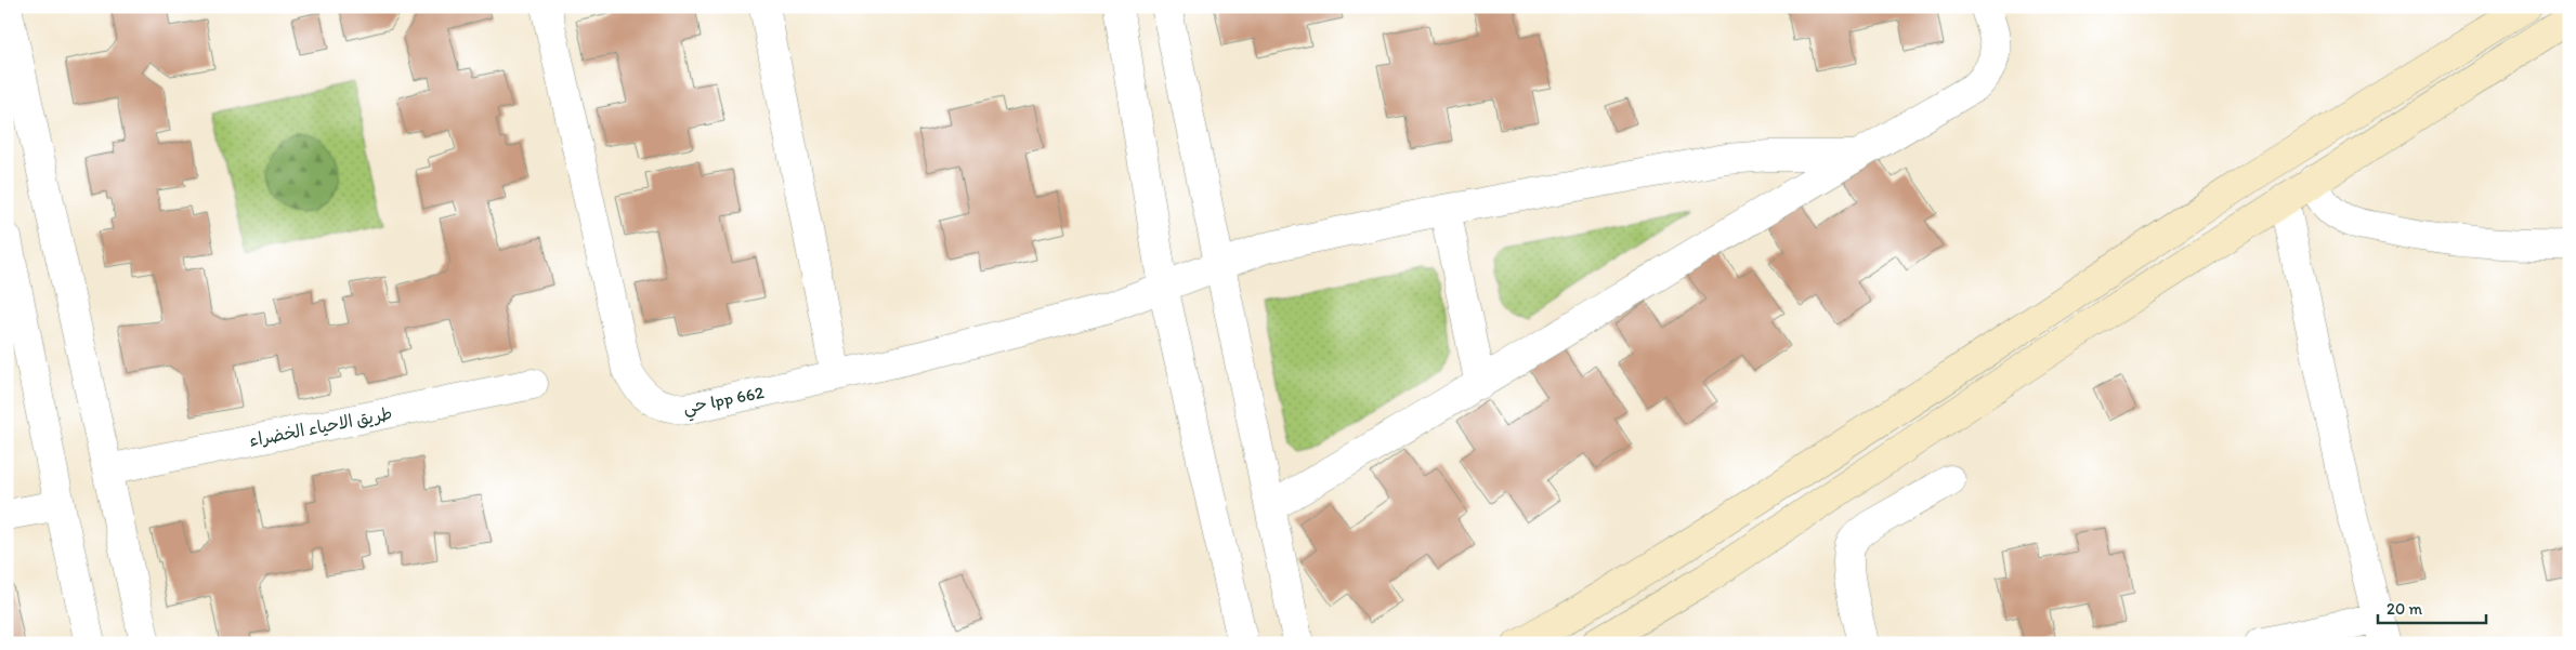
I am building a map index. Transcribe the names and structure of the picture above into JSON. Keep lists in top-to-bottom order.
{
  "streets": {
    "street": ["حي lpp 662", "طريق الاحياء الخضراء"]
  },
  "scale_bar": "20 m"
}
